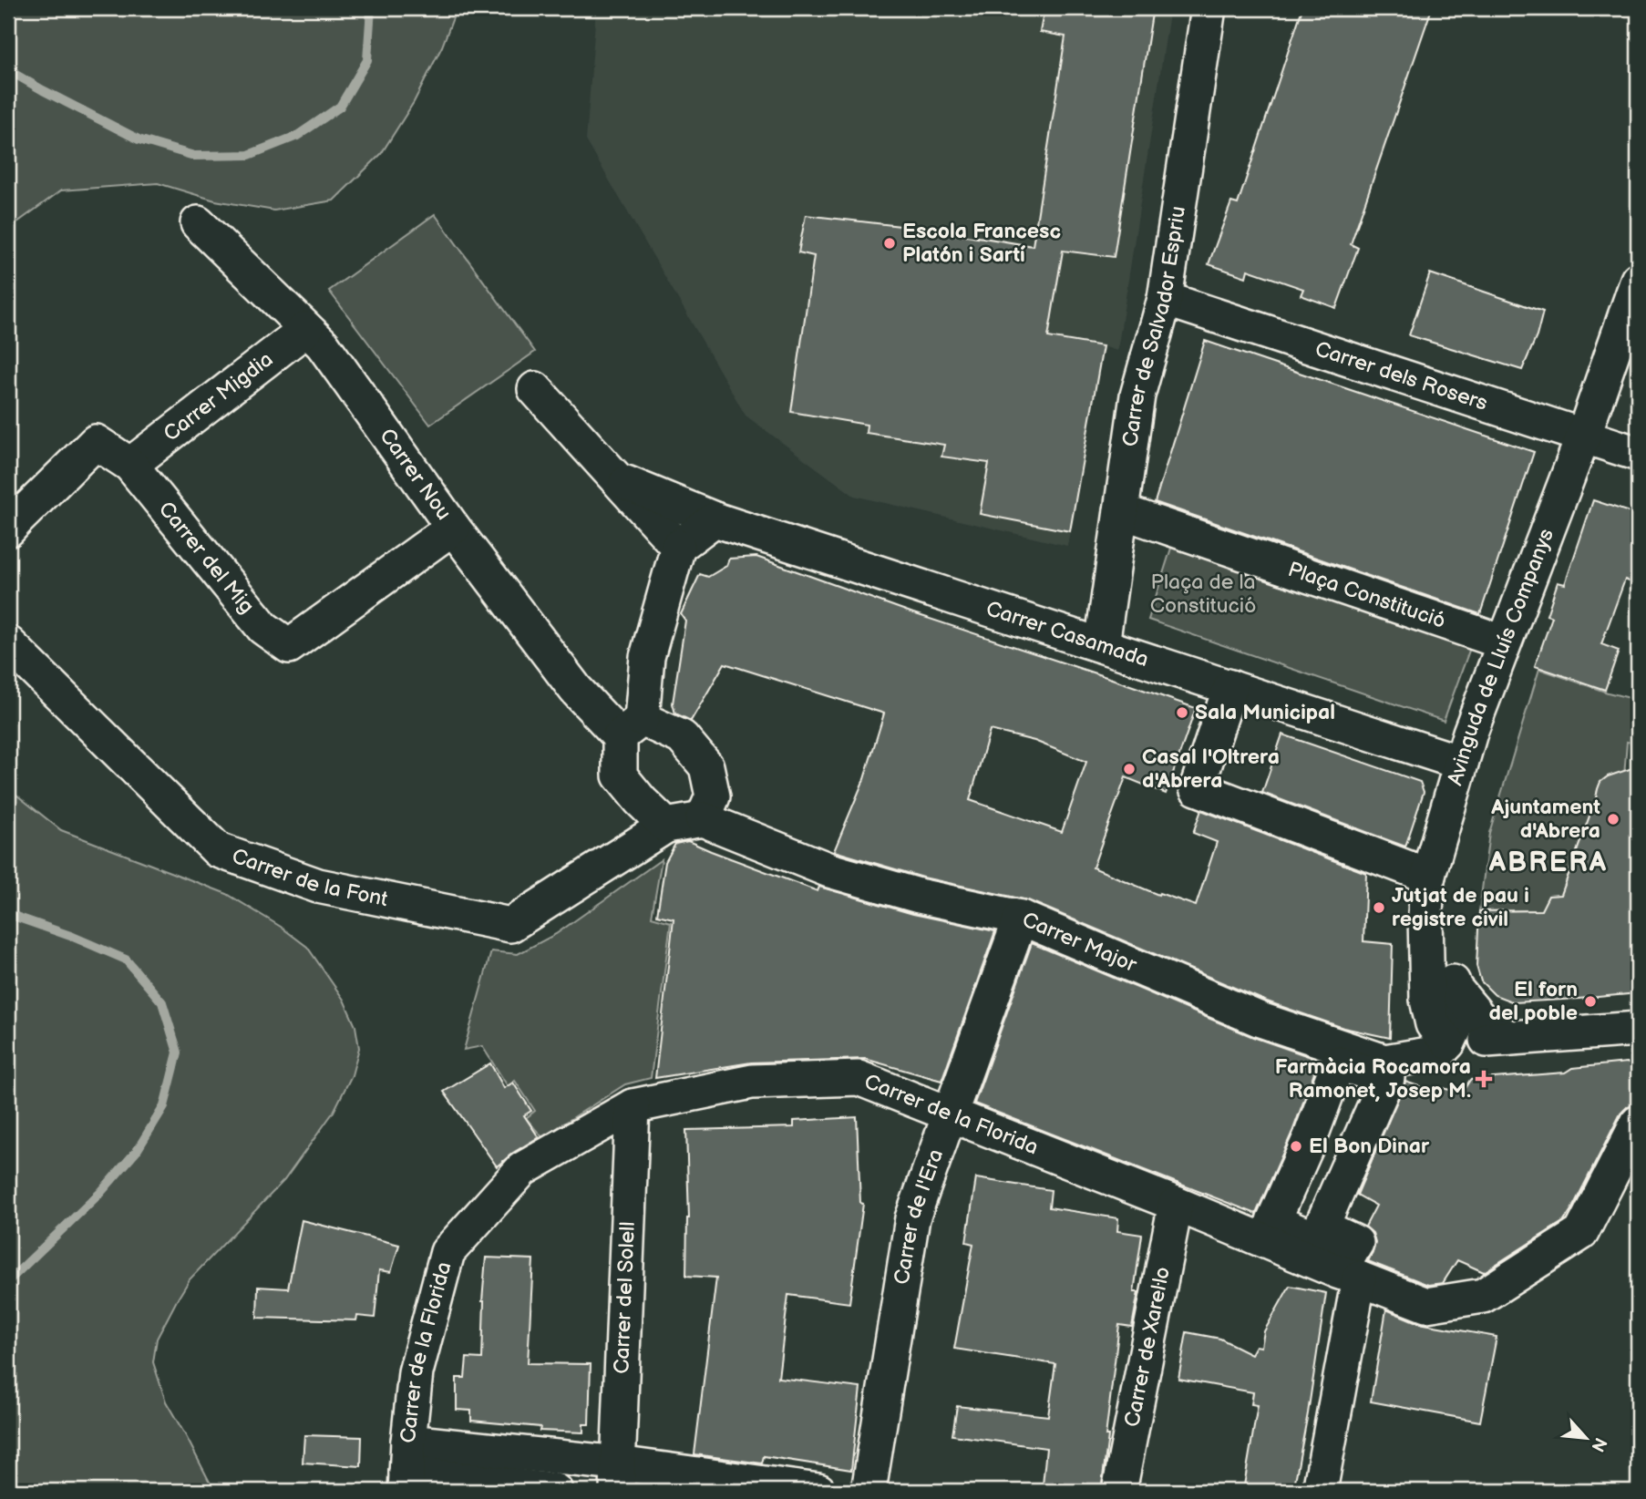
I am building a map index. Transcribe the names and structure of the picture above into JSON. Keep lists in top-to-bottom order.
{
  "streets": {
    "street": [
      "Carrer de Salvador Espriu",
      "Carrer dels Rosers",
      "Carrer Migdia",
      "Carrer Nou",
      "Carrer del Mig",
      "Plaça Constitució",
      "Carrer Casamada",
      "Avinguda de Lluís Companys",
      "Carrer de la Font",
      "Carrer Major",
      "Carrer de la Florida",
      "Carrer de l'Era",
      "Carrer del Solell",
      "Carrer de Xarel·lo"
    ]
  },
  "crossings": [
    ["Carrer de Salvador Espriu", "Carrer dels Rosers"],
    ["Carrer de Salvador Espriu", "Plaça Constitució"],
    ["Carrer de Salvador Espriu", "Carrer Casamada"],
    ["Carrer dels Rosers", "Avinguda de Lluís Companys"],
    ["Carrer Migdia", "Carrer Nou"],
    ["Carrer Migdia", "Carrer del Mig"],
    ["Carrer Nou", "Carrer del Mig"],
    ["Carrer Nou", "Carrer de la Font"],
    ["Carrer Nou", "Carrer Major"],
    ["Plaça Constitució", "Avinguda de Lluís Companys"],
    ["Carrer Casamada", "Avinguda de Lluís Companys"],
    ["Avinguda de Lluís Companys", "Carrer Major"],
    ["Carrer de la Font", "Carrer Major"],
    ["Carrer Major", "Carrer de l'Era"],
    ["Carrer de la Florida", "Carrer de l'Era"],
    ["Carrer de la Florida", "Carrer del Solell"],
    ["Carrer de la Florida", "Carrer de Xarel·lo"]
  ],
  "districts": ["ABRERA"],
  "parks": ["Plaça de la Constitució"],
  "places": {
    "other": [
      "Escola Francesc Platón i Sartí",
      "Sala Municipal",
      "Casal l'Oltrera d'Abrera",
      "Ajuntament d'Abrera",
      "Jutjat de pau i registre civil",
      "El forn del poble",
      "El Bon Dinar"
    ],
    "health": ["Farmàcia Rocamora Ramonet, Josep M."]
  },
  "north": "bottom right"
}
